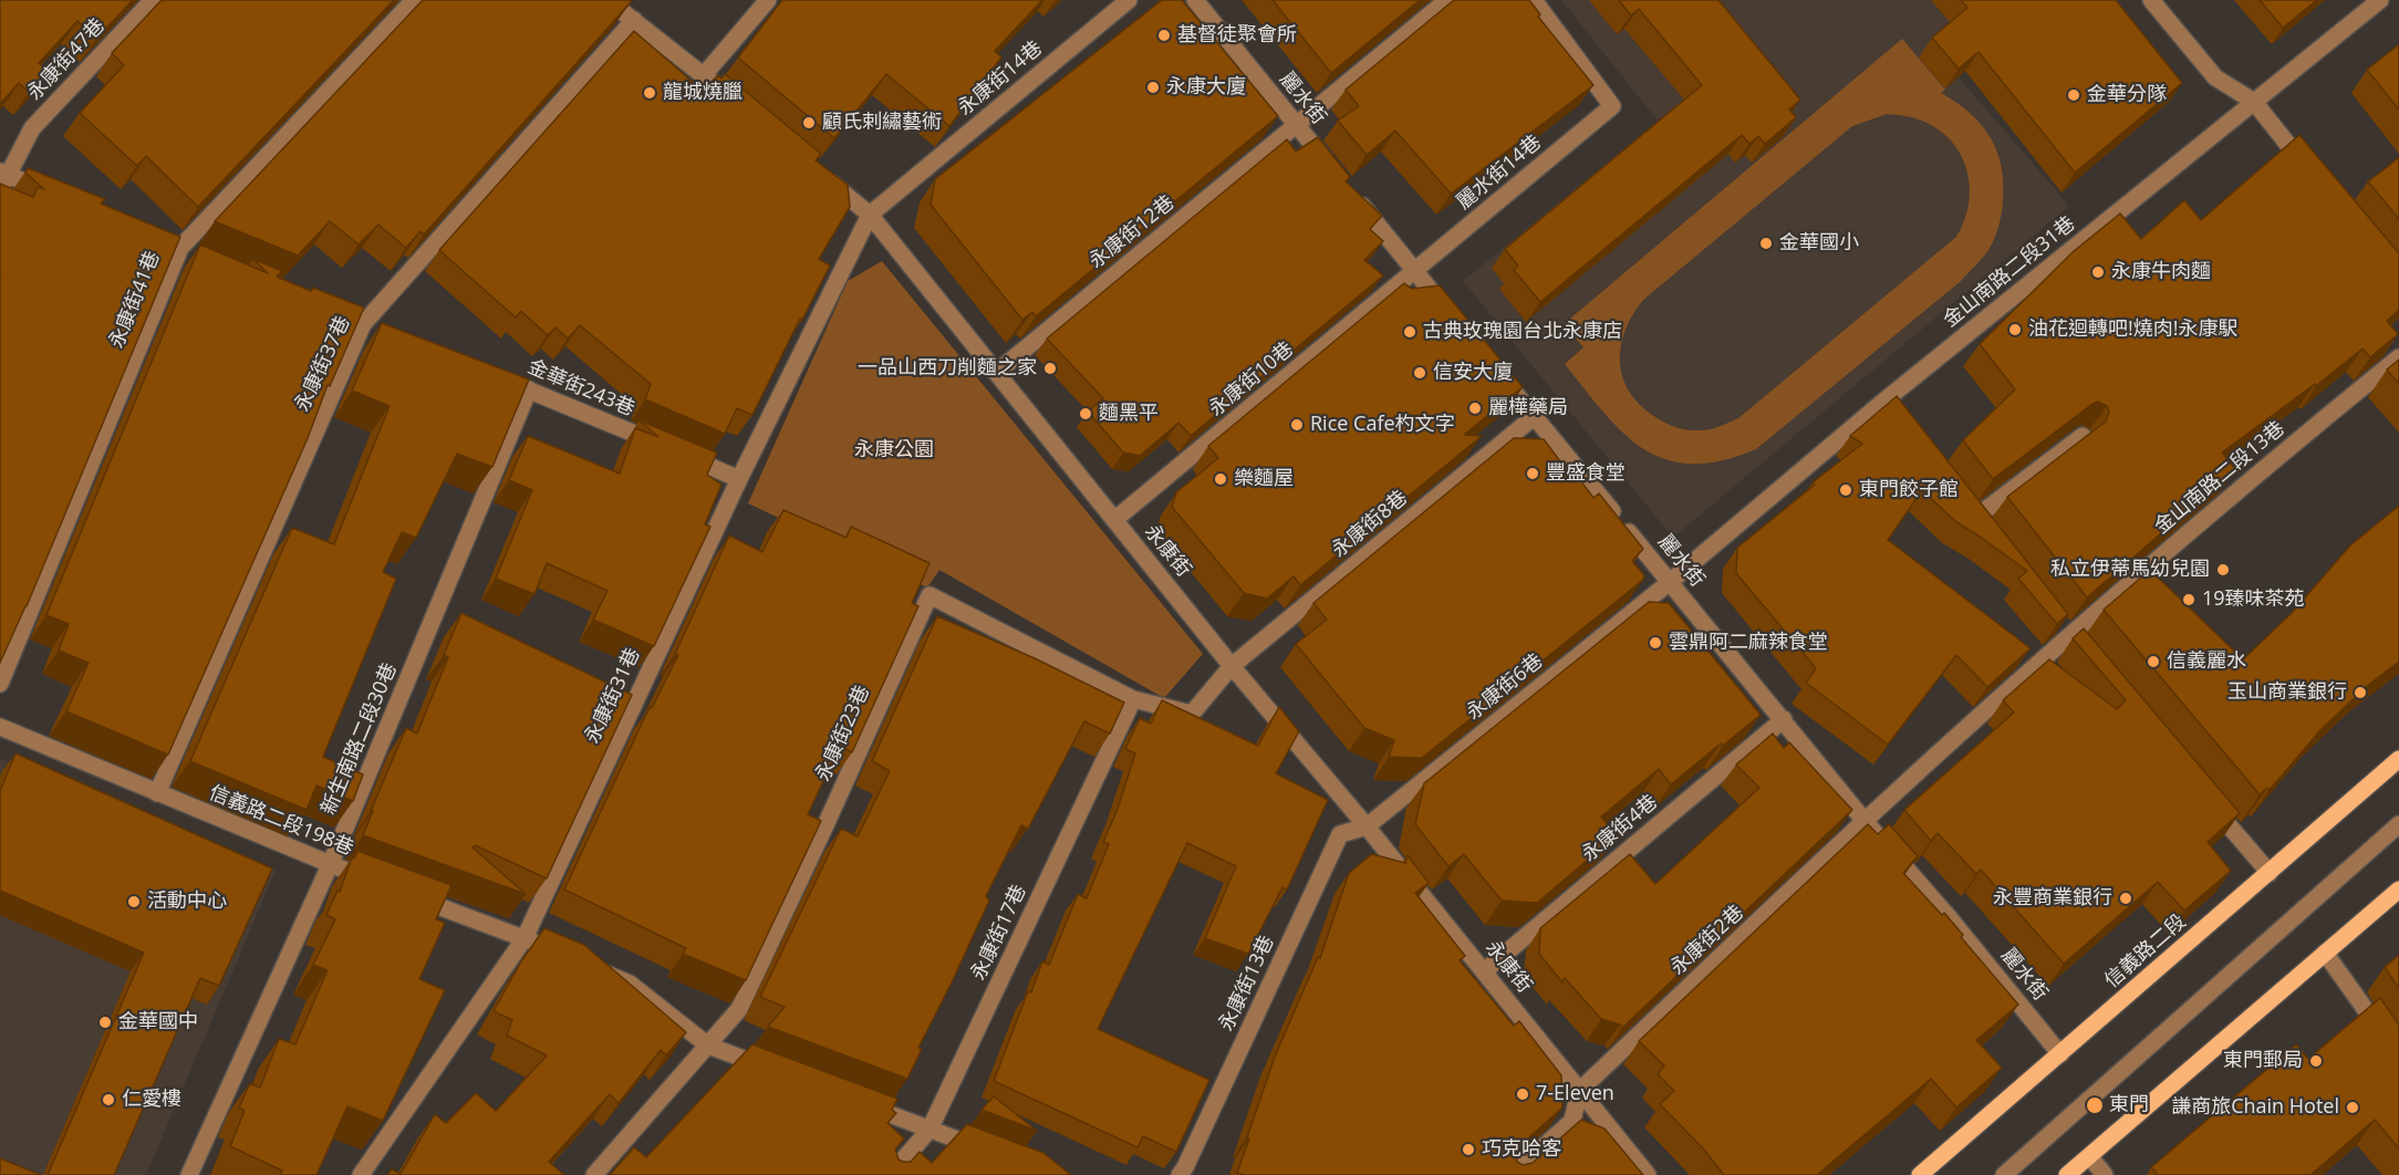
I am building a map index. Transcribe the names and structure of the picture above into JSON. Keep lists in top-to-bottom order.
{
  "streets": {
    "main road": ["信義路二段"],
    "street": [
      "永康街47巷",
      "永康街14巷",
      "麗水街",
      "麗水街14巷",
      "永康街12巷",
      "金山南路二段31巷",
      "永康街41巷",
      "永康街37巷",
      "永康街10巷",
      "金華街243巷",
      "金山南路二段13巷",
      "永康街8巷",
      "永康街",
      "永康街6巷",
      "永康街31巷",
      "永康街23巷",
      "新生南路二段30巷",
      "信義路二段198巷",
      "永康街4巷",
      "永康街17巷",
      "永康街2巷",
      "永康街13巷"
    ]
  },
  "crossings": [
    ["永康街14巷", "永康街"],
    ["永康街14巷", "永康街31巷"],
    ["麗水街", "永康街12巷"],
    ["麗水街", "金山南路二段31巷"],
    ["麗水街", "金山南路二段13巷"],
    ["麗水街", "永康街8巷"],
    ["麗水街", "永康街6巷"],
    ["麗水街", "永康街4巷"],
    ["麗水街", "永康街2巷"],
    ["麗水街", "信義路二段"],
    ["麗水街14巷", "永康街10巷"],
    ["永康街12巷", "永康街"],
    ["金山南路二段31巷", "永康街6巷"],
    ["永康街37巷", "信義路二段198巷"],
    ["永康街10巷", "永康街"],
    ["金華街243巷", "永康街31巷"],
    ["金華街243巷", "新生南路二段30巷"],
    ["金山南路二段13巷", "永康街2巷"],
    ["永康街8巷", "永康街"],
    ["永康街8巷", "永康街23巷"],
    ["永康街", "永康街6巷"],
    ["永康街", "永康街31巷"],
    ["永康街", "永康街23巷"],
    ["永康街", "永康街4巷"],
    ["永康街", "永康街2巷"],
    ["永康街", "永康街13巷"],
    ["永康街6巷", "永康街13巷"],
    ["永康街23巷", "永康街17巷"],
    ["新生南路二段30巷", "信義路二段198巷"]
  ],
  "parks": ["永康公園"],
  "places": [
    "基督徒聚會所",
    "永康大廈",
    "龍城燒臘",
    "金華分隊",
    "顧氏剌繡藝術",
    "金華國小",
    "永康牛肉麵",
    "油花迴轉吧!燒肉!永康駅",
    "古典玫瑰園台北永康店",
    "一品山西刀削麵之家",
    "信安大廈",
    "麗樺藥局",
    "麵黑平",
    "Rice Cafe杓文字",
    "豐盛食堂",
    "樂麵屋",
    "東門餃子館",
    "私立伊蒂馬幼兒園",
    "19臻味茶苑",
    "雲鼎阿二麻辣食堂",
    "信義麗水",
    "玉山商業銀行",
    "永豐商業銀行",
    "活動中心",
    "金華國中",
    "東門郵局",
    "7-Eleven",
    "仁愛樓",
    "東門",
    "謙商旅Chain Hotel",
    "巧克哈客"
  ]
}
